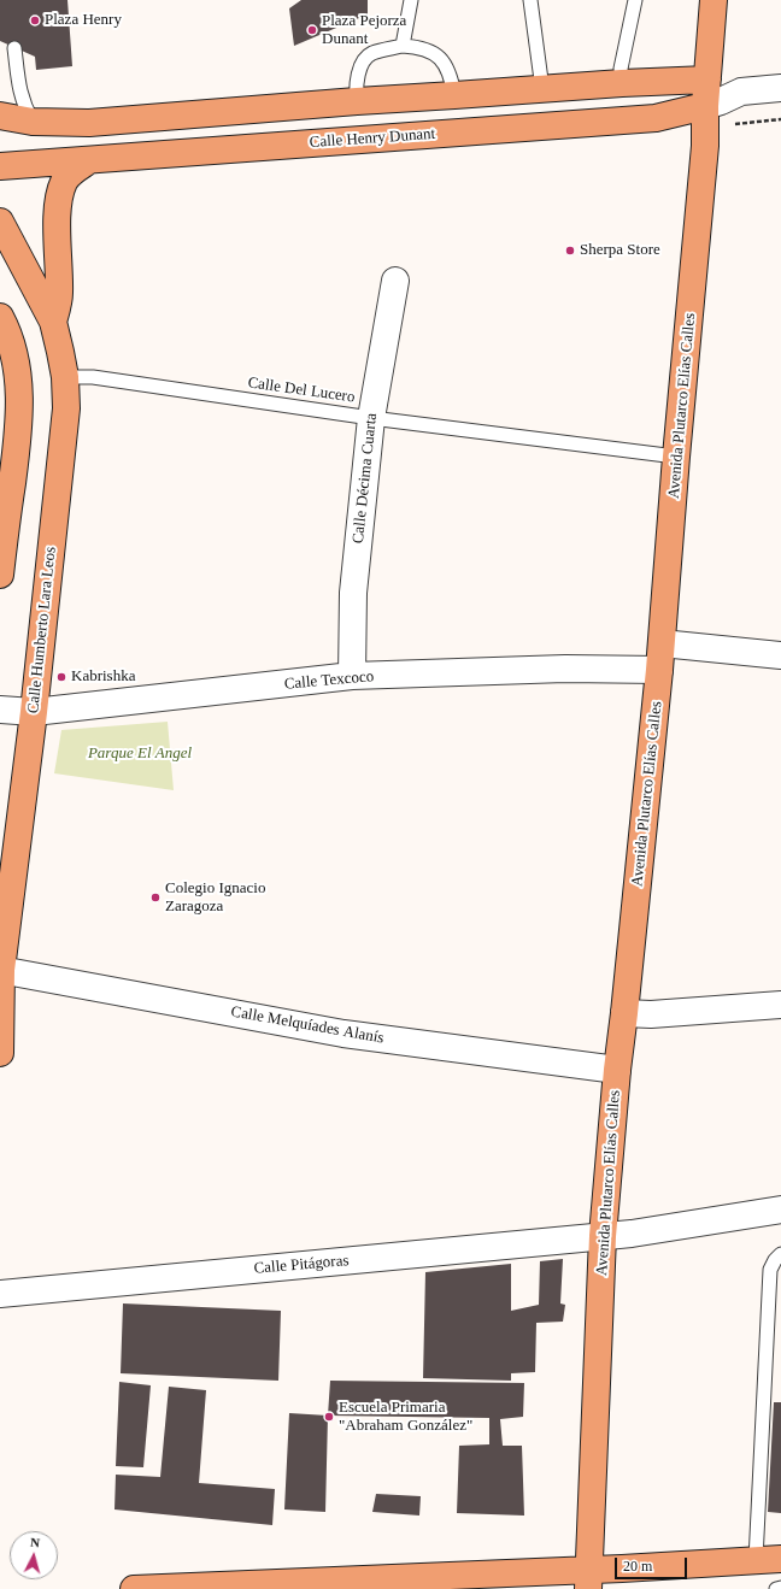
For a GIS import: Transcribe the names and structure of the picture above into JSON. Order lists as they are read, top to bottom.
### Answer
{
  "streets": {
    "main road": ["Calle Henry Dunant", "Avenida Plutarco Elías Calles", "Calle Humberto Lara Leos"],
    "street": [
      "Calle Décima Cuarta",
      "Calle Texcoco",
      "Calle Melquíades Alanís",
      "Calle Pitágoras"
    ],
    "lane": ["Calle Del Lucero"]
  },
  "crossings": [
    ["Calle Henry Dunant", "Avenida Plutarco Elías Calles"],
    ["Calle Del Lucero", "Avenida Plutarco Elías Calles"],
    ["Calle Del Lucero", "Calle Décima Cuarta"],
    ["Calle Del Lucero", "Calle Humberto Lara Leos"],
    ["Avenida Plutarco Elías Calles", "Calle Texcoco"],
    ["Avenida Plutarco Elías Calles", "Calle Melquíades Alanís"],
    ["Avenida Plutarco Elías Calles", "Calle Pitágoras"],
    ["Calle Décima Cuarta", "Calle Texcoco"],
    ["Calle Humberto Lara Leos", "Calle Texcoco"],
    ["Calle Humberto Lara Leos", "Calle Melquíades Alanís"]
  ],
  "parks": ["Parque El Angel"],
  "places": [
    "Plaza Henry",
    "Plaza Pejorza Dunant",
    "Sherpa Store",
    "Kabrishka",
    "Colegio Ignacio Zaragoza",
    "Escuela Primaria \"Abraham González\""
  ],
  "scale_bar": "20 m",
  "north": "top"
}
